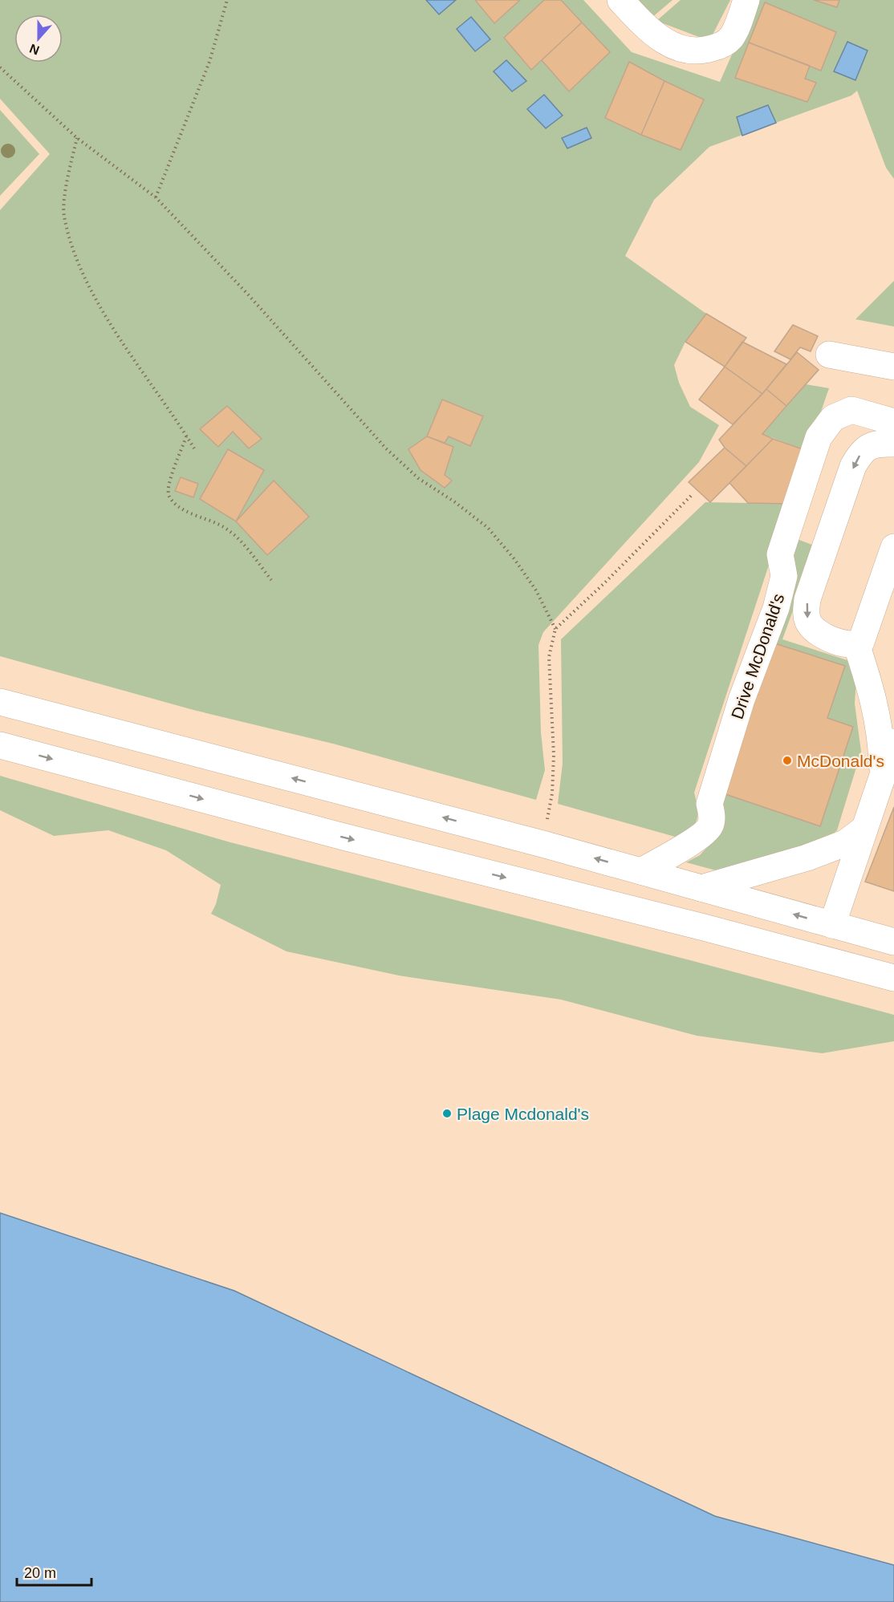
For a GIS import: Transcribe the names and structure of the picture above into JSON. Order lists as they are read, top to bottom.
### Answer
{
  "streets": {
    "main road": ["Drive McDonald's"]
  },
  "places": ["McDonald's", "Plage Mcdonald's"],
  "scale_bar": "20 m",
  "north": "bottom"
}
